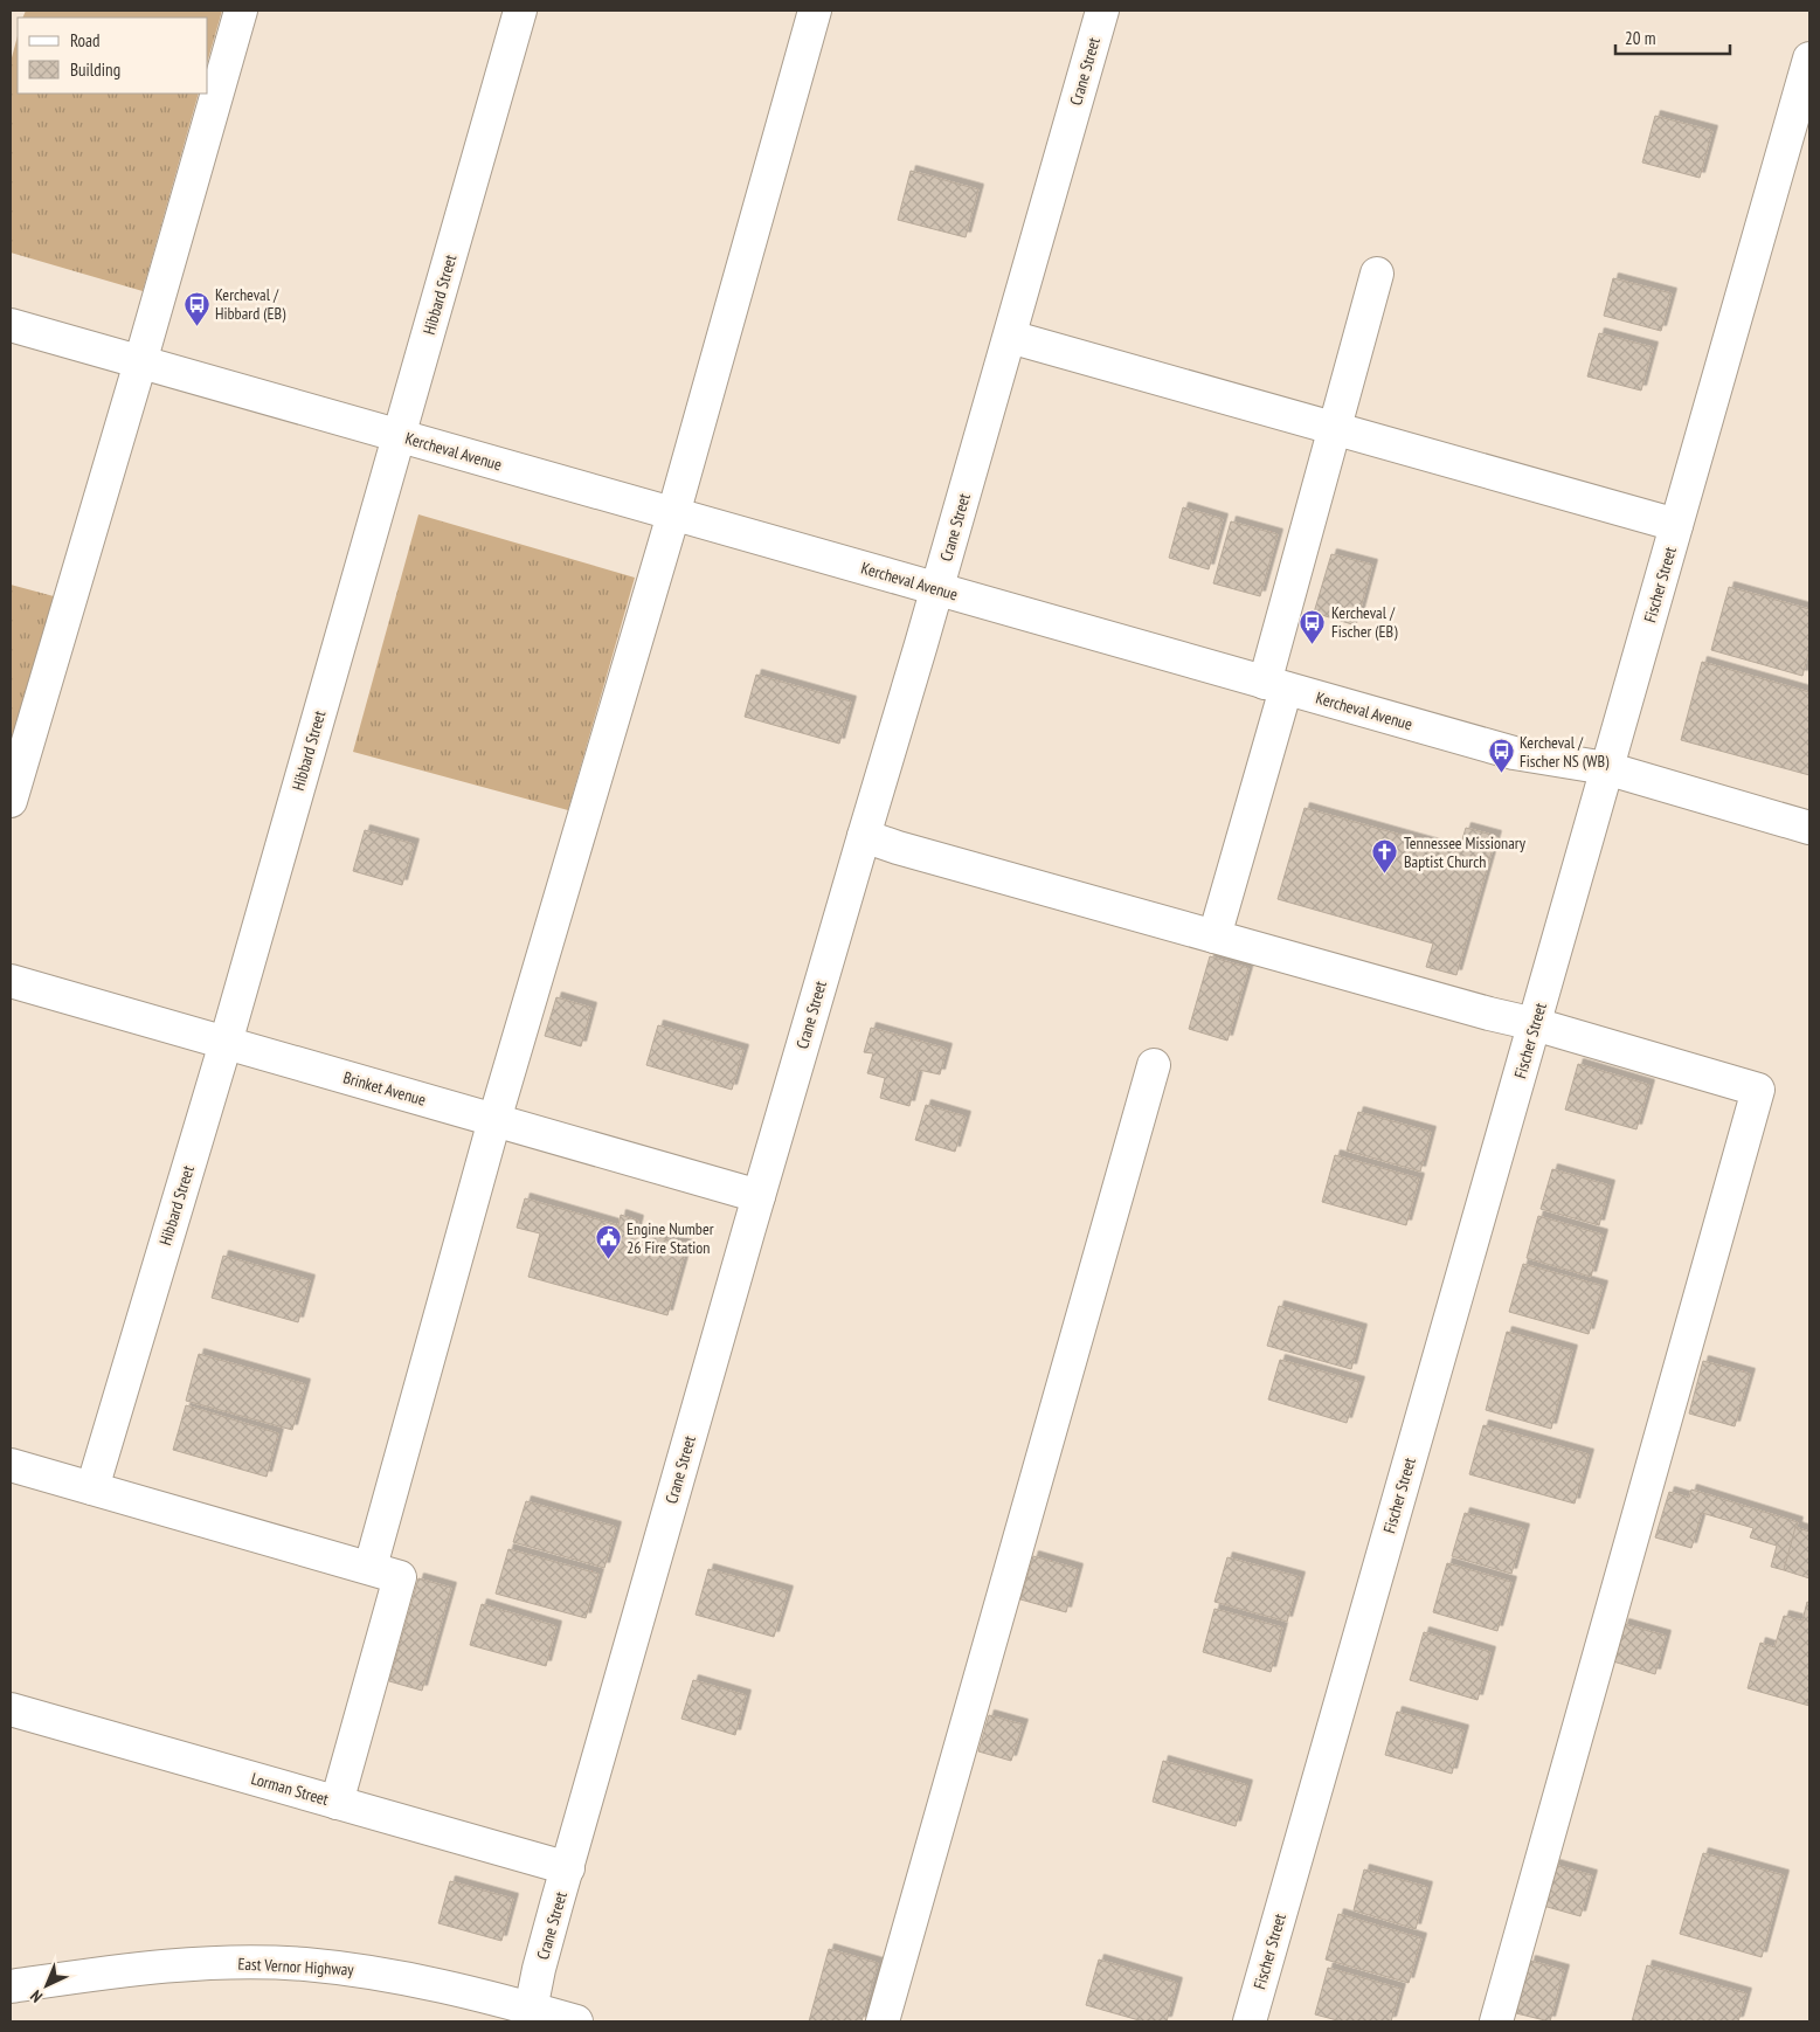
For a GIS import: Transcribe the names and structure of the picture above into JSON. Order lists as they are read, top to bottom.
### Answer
{
  "streets": {
    "street": [
      "Crane Street",
      "Hibbard Street",
      "Kercheval Avenue",
      "Fischer Street",
      "Brinket Avenue",
      "Lorman Street",
      "East Vernor Highway"
    ]
  },
  "crossings": [
    ["Crane Street", "Kercheval Avenue"],
    ["Crane Street", "Brinket Avenue"],
    ["Crane Street", "Lorman Street"],
    ["Crane Street", "East Vernor Highway"],
    ["Hibbard Street", "Kercheval Avenue"],
    ["Hibbard Street", "Brinket Avenue"],
    ["Kercheval Avenue", "Fischer Street"]
  ],
  "places": {
    "bus stop": ["Kercheval / Hibbard (EB)", "Kercheval / Fischer (EB)", "Kercheval / Fischer NS (WB)"],
    "church": ["Tennessee Missionary Baptist Church"],
    "public building": ["Engine Number 26 Fire Station"]
  },
  "legend": ["Road", "Building"],
  "scale_bar": "20 m",
  "north": "bottom left"
}
